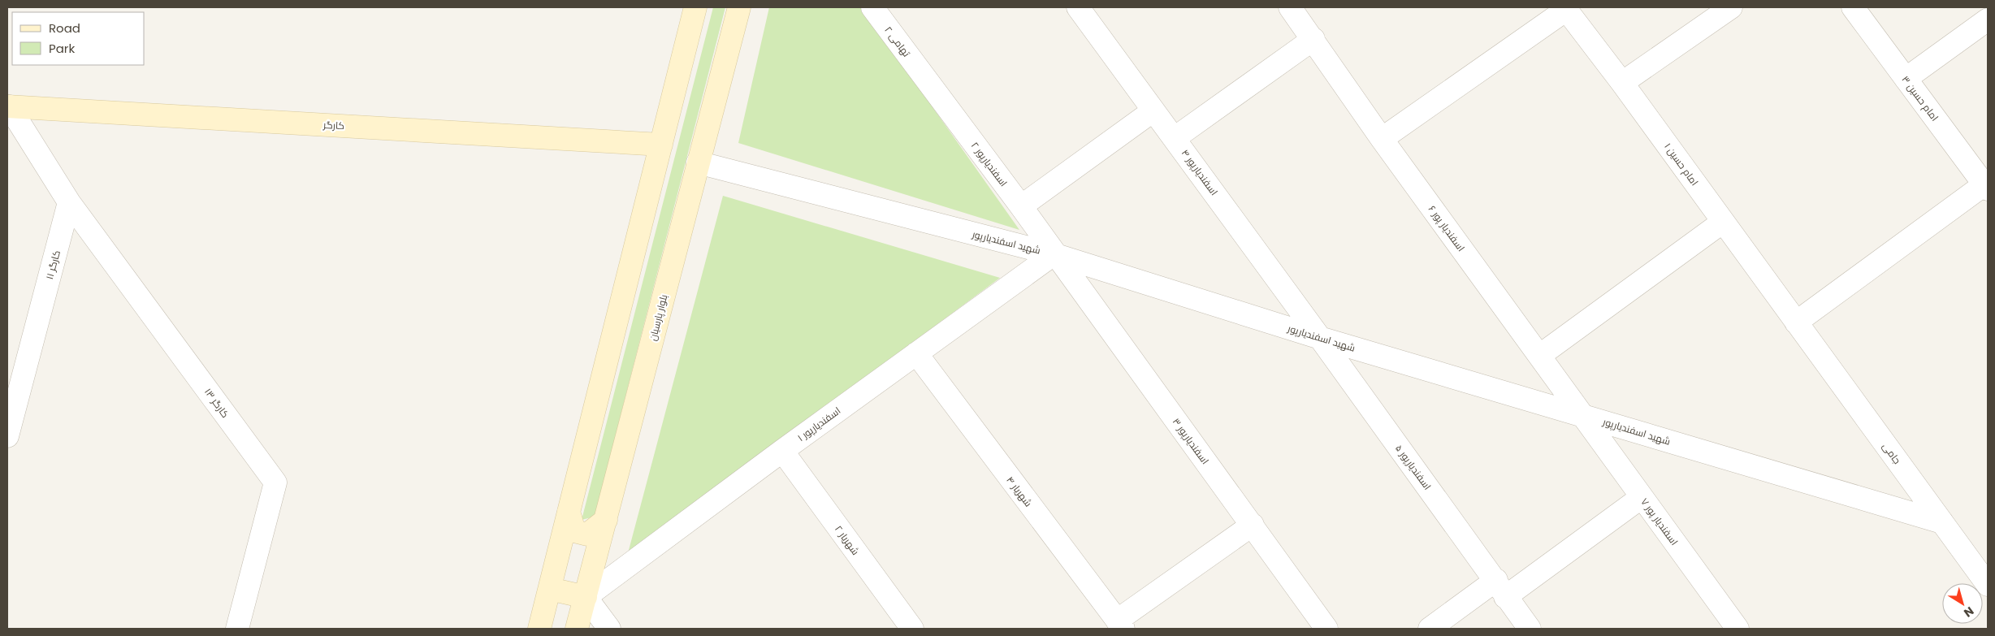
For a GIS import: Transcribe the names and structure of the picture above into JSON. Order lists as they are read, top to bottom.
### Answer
{
  "streets": {
    "main road": ["کارگر", "بلوار پارسیان"],
    "street": [
      "تهامی ۲",
      "امام حسین ۳",
      "اسفندیارپور ۲",
      "امام حسین ۱",
      "اسفندیارپور ۴",
      "اسفندیار پور ۶",
      "شهید اسفندیارپور",
      "کارگر ۱۱",
      "کارگر ۱۳",
      "اسفندیارپور ۱",
      "اسفندیارپور ۳",
      "جامی",
      "اسفندیارپور ۵",
      "شهریار ۴",
      "اسفندیار پور ۷",
      "شهریار ۲"
    ]
  },
  "crossings": [
    ["تهامی ۲", "اسفندیارپور ۲"],
    ["اسفندیارپور ۲", "شهید اسفندیارپور"],
    ["اسفندیارپور ۲", "اسفندیارپور ۱"],
    ["اسفندیارپور ۲", "اسفندیارپور ۳"],
    ["امام حسین ۱", "جامی"],
    ["اسفندیارپور ۴", "شهید اسفندیارپور"],
    ["اسفندیارپور ۴", "اسفندیارپور ۵"],
    ["اسفندیار پور ۶", "شهید اسفندیارپور"],
    ["اسفندیار پور ۶", "اسفندیار پور ۷"],
    ["شهید اسفندیارپور", "بلوار پارسیان"],
    ["شهید اسفندیارپور", "اسفندیارپور ۱"],
    ["شهید اسفندیارپور", "اسفندیارپور ۳"],
    ["شهید اسفندیارپور", "جامی"],
    ["شهید اسفندیارپور", "اسفندیارپور ۵"],
    ["شهید اسفندیارپور", "اسفندیار پور ۷"],
    ["کارگر ۱۱", "کارگر ۱۳"],
    ["بلوار پارسیان", "اسفندیارپور ۱"],
    ["اسفندیارپور ۱", "اسفندیارپور ۳"],
    ["اسفندیارپور ۱", "شهریار ۴"],
    ["اسفندیارپور ۱", "شهریار ۲"]
  ],
  "legend": ["Road", "Park"],
  "north": "bottom right"
}
